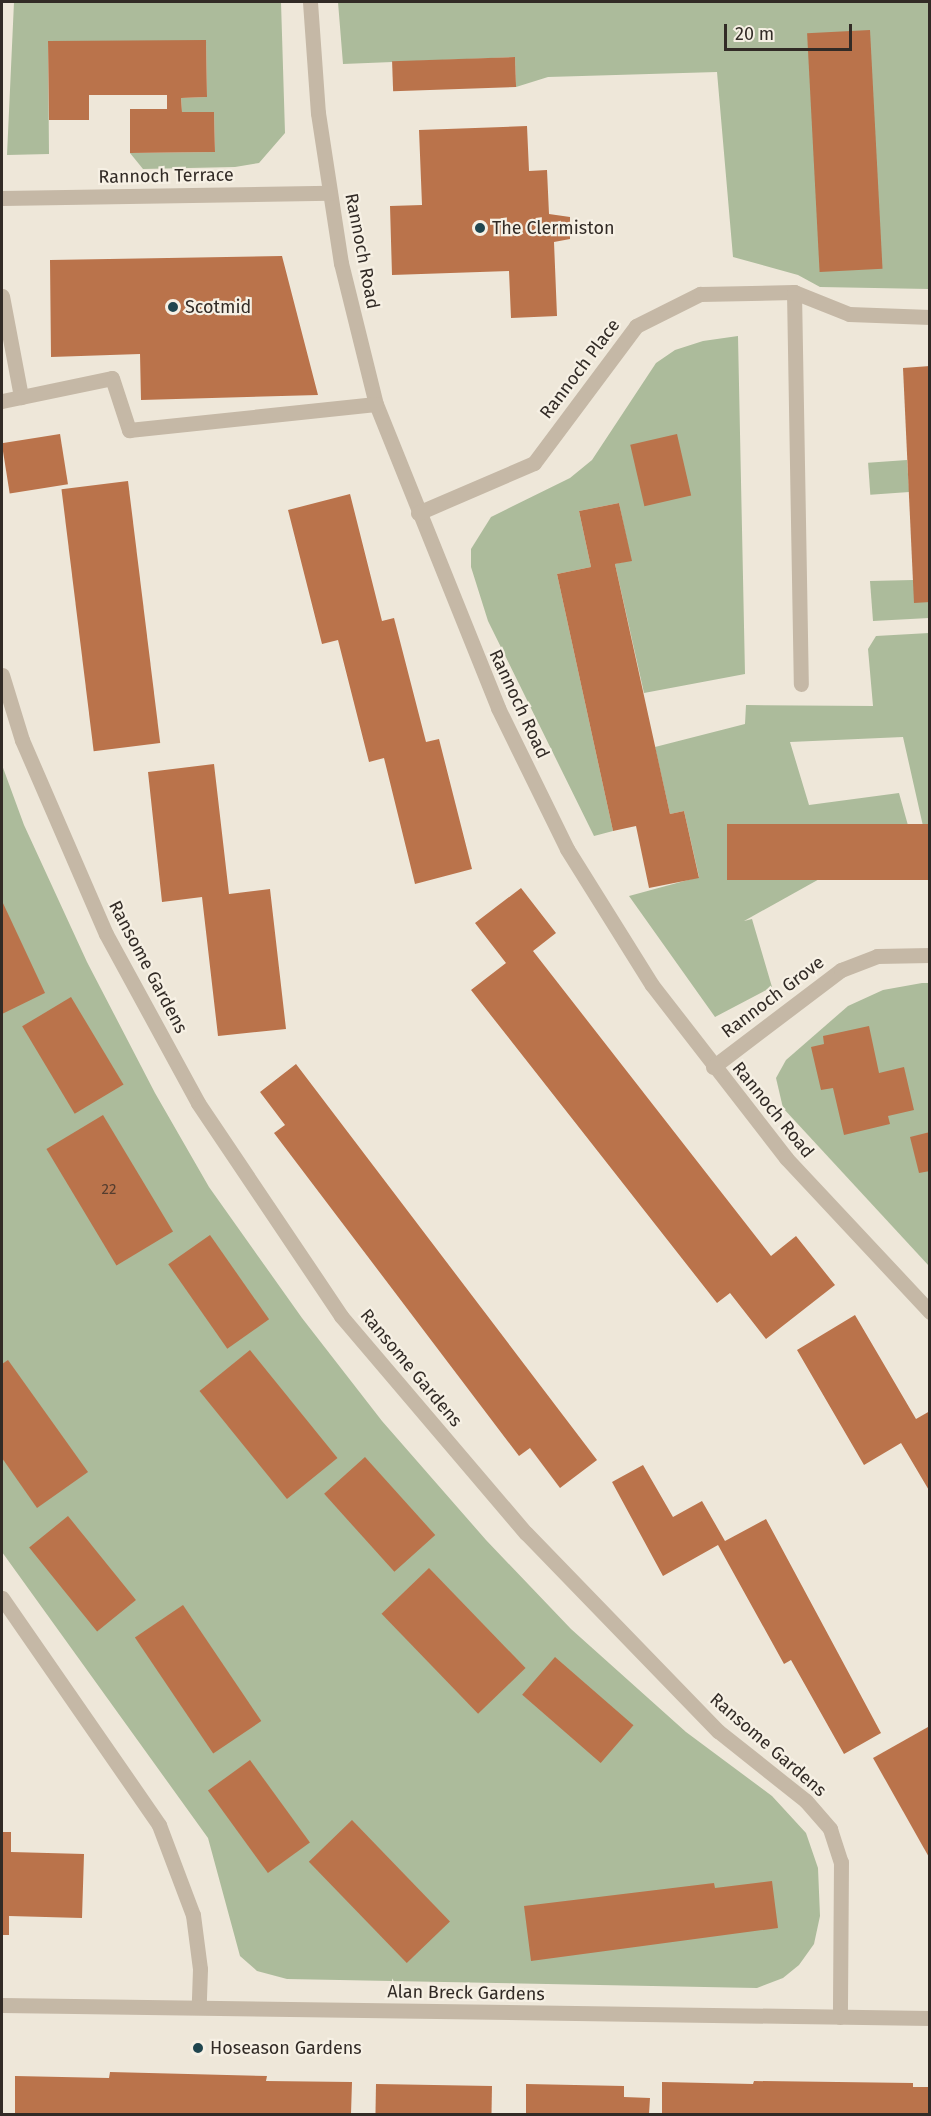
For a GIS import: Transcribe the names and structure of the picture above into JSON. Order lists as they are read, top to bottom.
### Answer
{
  "streets": {
    "street": [
      "Rannoch Terrace",
      "Rannoch Road",
      "Rannoch Place",
      "Ransome Gardens",
      "Rannoch Grove",
      "Alan Breck Gardens"
    ]
  },
  "crossings": [
    ["Rannoch Terrace", "Rannoch Road"],
    ["Rannoch Road", "Rannoch Place"],
    ["Rannoch Road", "Rannoch Grove"],
    ["Ransome Gardens", "Alan Breck Gardens"]
  ],
  "places": ["The Clermiston", "Scotmid", "Hoseason Gardens"],
  "house_numbers": ["22"],
  "scale_bar": "20 m"
}
